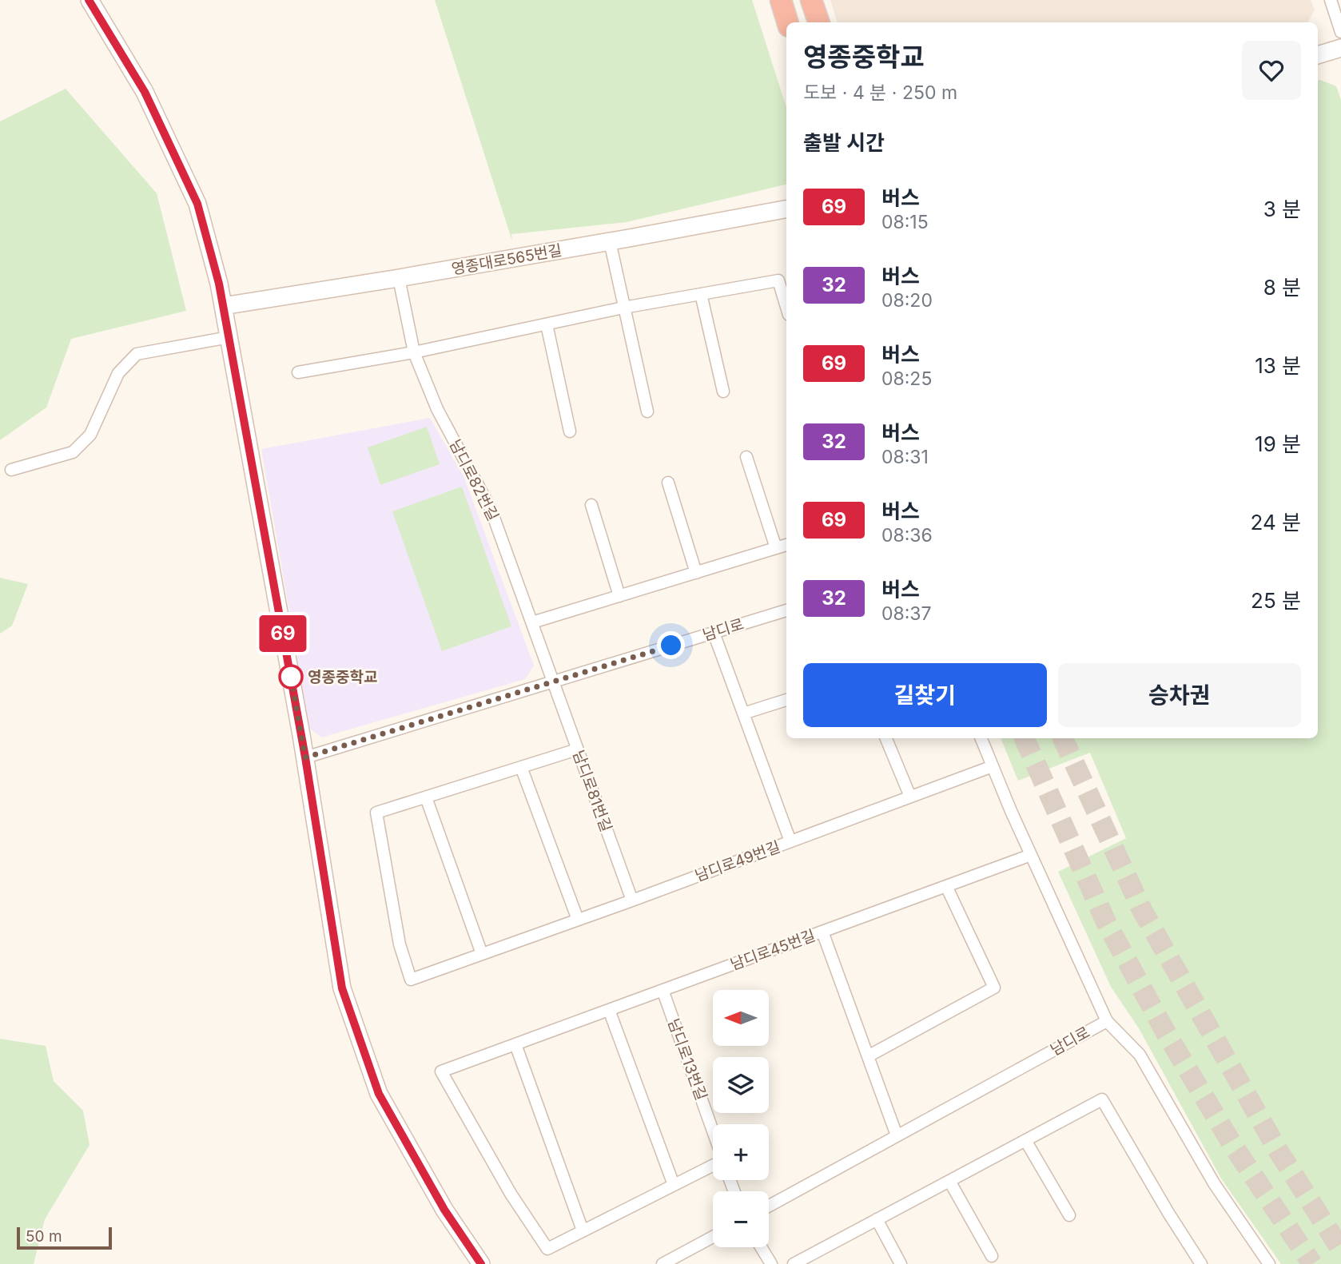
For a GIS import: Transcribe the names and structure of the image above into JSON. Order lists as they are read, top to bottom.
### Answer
{
  "streets": {
    "street": [
      "영종대로565번길",
      "남디로82번길",
      "남디로",
      "남디로81번길",
      "남디로49번길",
      "남디로45번길",
      "남디로13번길"
    ]
  },
  "crossings": [
    ["영종대로565번길", "남디로82번길"],
    ["남디로82번길", "남디로"],
    ["남디로82번길", "남디로81번길"],
    ["남디로", "남디로81번길"],
    ["남디로", "남디로49번길"],
    ["남디로", "남디로45번길"],
    ["남디로81번길", "남디로49번길"],
    ["남디로45번길", "남디로13번길"]
  ],
  "places": ["영종중학교"],
  "lines": ["bus line 69"],
  "scale_bar": "50 m",
  "north": "left",
  "page": {
    "on_map": "69",
    "heading": [
      ["영종중학교", "도보 · 4 분 · 250 m"],
      "출발 시간"
    ],
    "list": [
      {
        "mark": "69",
        "name": "버스",
        "note": "08:15",
        "value": "3 분"
      },
      {
        "mark": "32",
        "name": "버스",
        "note": "08:20",
        "value": "8 분"
      },
      {
        "mark": "69",
        "name": "버스",
        "note": "08:25",
        "value": "13 분"
      },
      {
        "mark": "32",
        "name": "버스",
        "note": "08:31",
        "value": "19 분"
      },
      {
        "mark": "69",
        "name": "버스",
        "note": "08:36",
        "value": "24 분"
      },
      {
        "mark": "32",
        "name": "버스",
        "note": "08:37",
        "value": "25 분"
      }
    ],
    "buttons": ["길찾기", "승차권"],
    "map_buttons": ["+", "−"],
    "scale": "50 m"
  }
}
